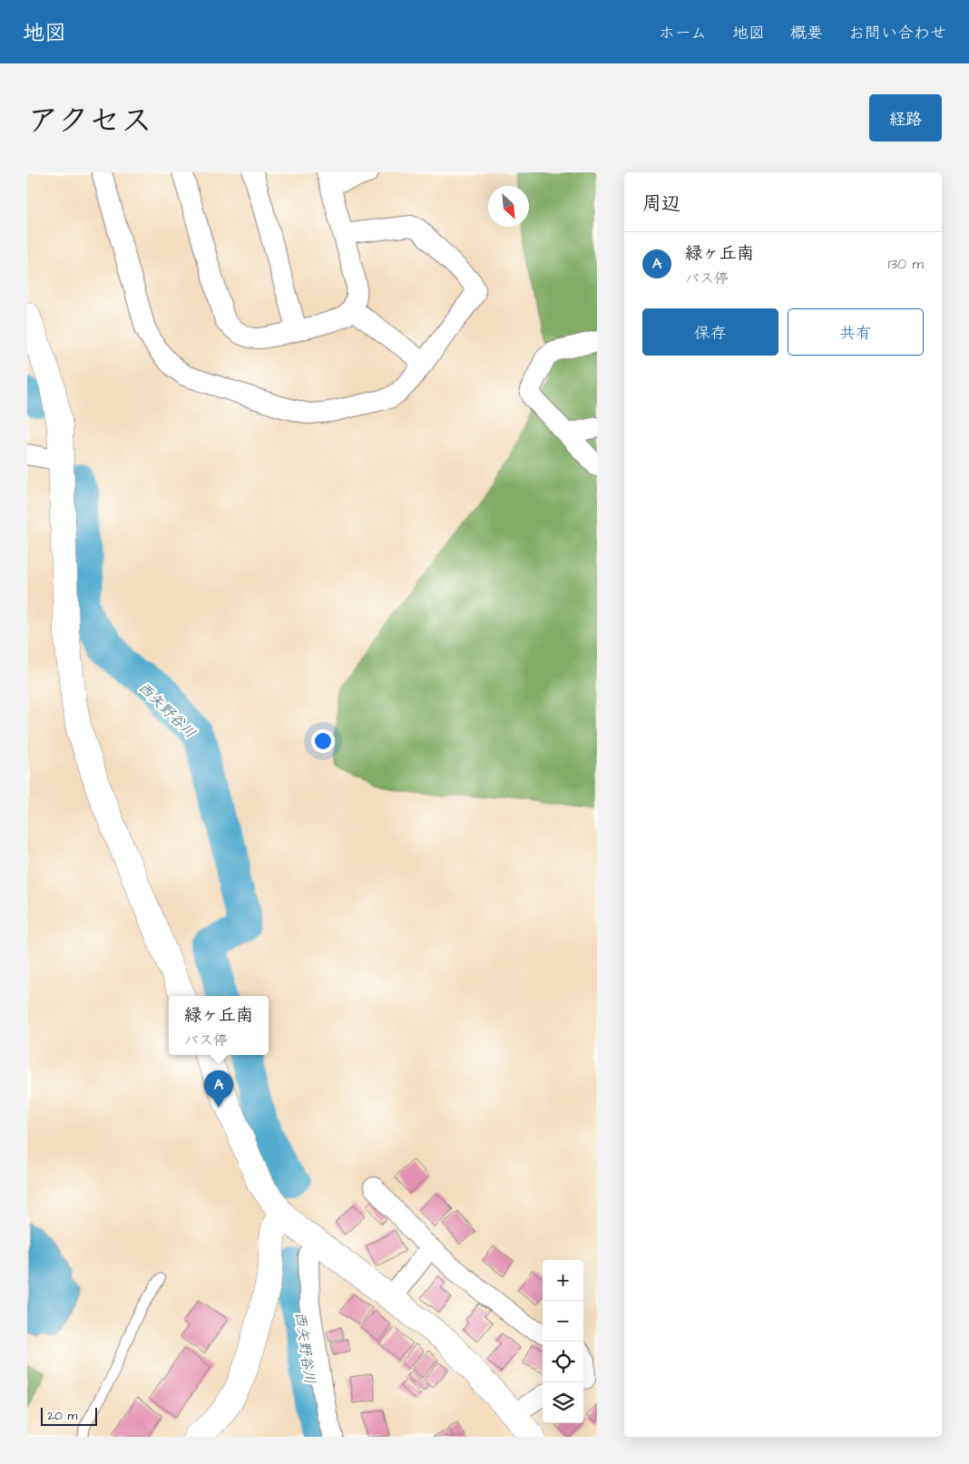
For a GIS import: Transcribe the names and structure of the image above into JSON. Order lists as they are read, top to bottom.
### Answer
{
  "water": ["西矢野谷川"],
  "scale_bar": "20 m",
  "north": "bottom right",
  "page": {
    "header": "地図",
    "nav": [
      "ホーム",
      "地図",
      "概要",
      "お問い合わせ"
    ],
    "title": "アクセス",
    "buttons": [
      "経路",
      ["保存", "共有"]
    ],
    "heading": "周辺",
    "list": [
      {
        "mark": "A",
        "name": "緑ヶ丘南",
        "note": "バス停",
        "value": "130 m"
      }
    ],
    "popup": ["緑ヶ丘南", "バス停"],
    "pins": "A",
    "map_buttons": ["+", "−"],
    "scale": "20 m"
  }
}
